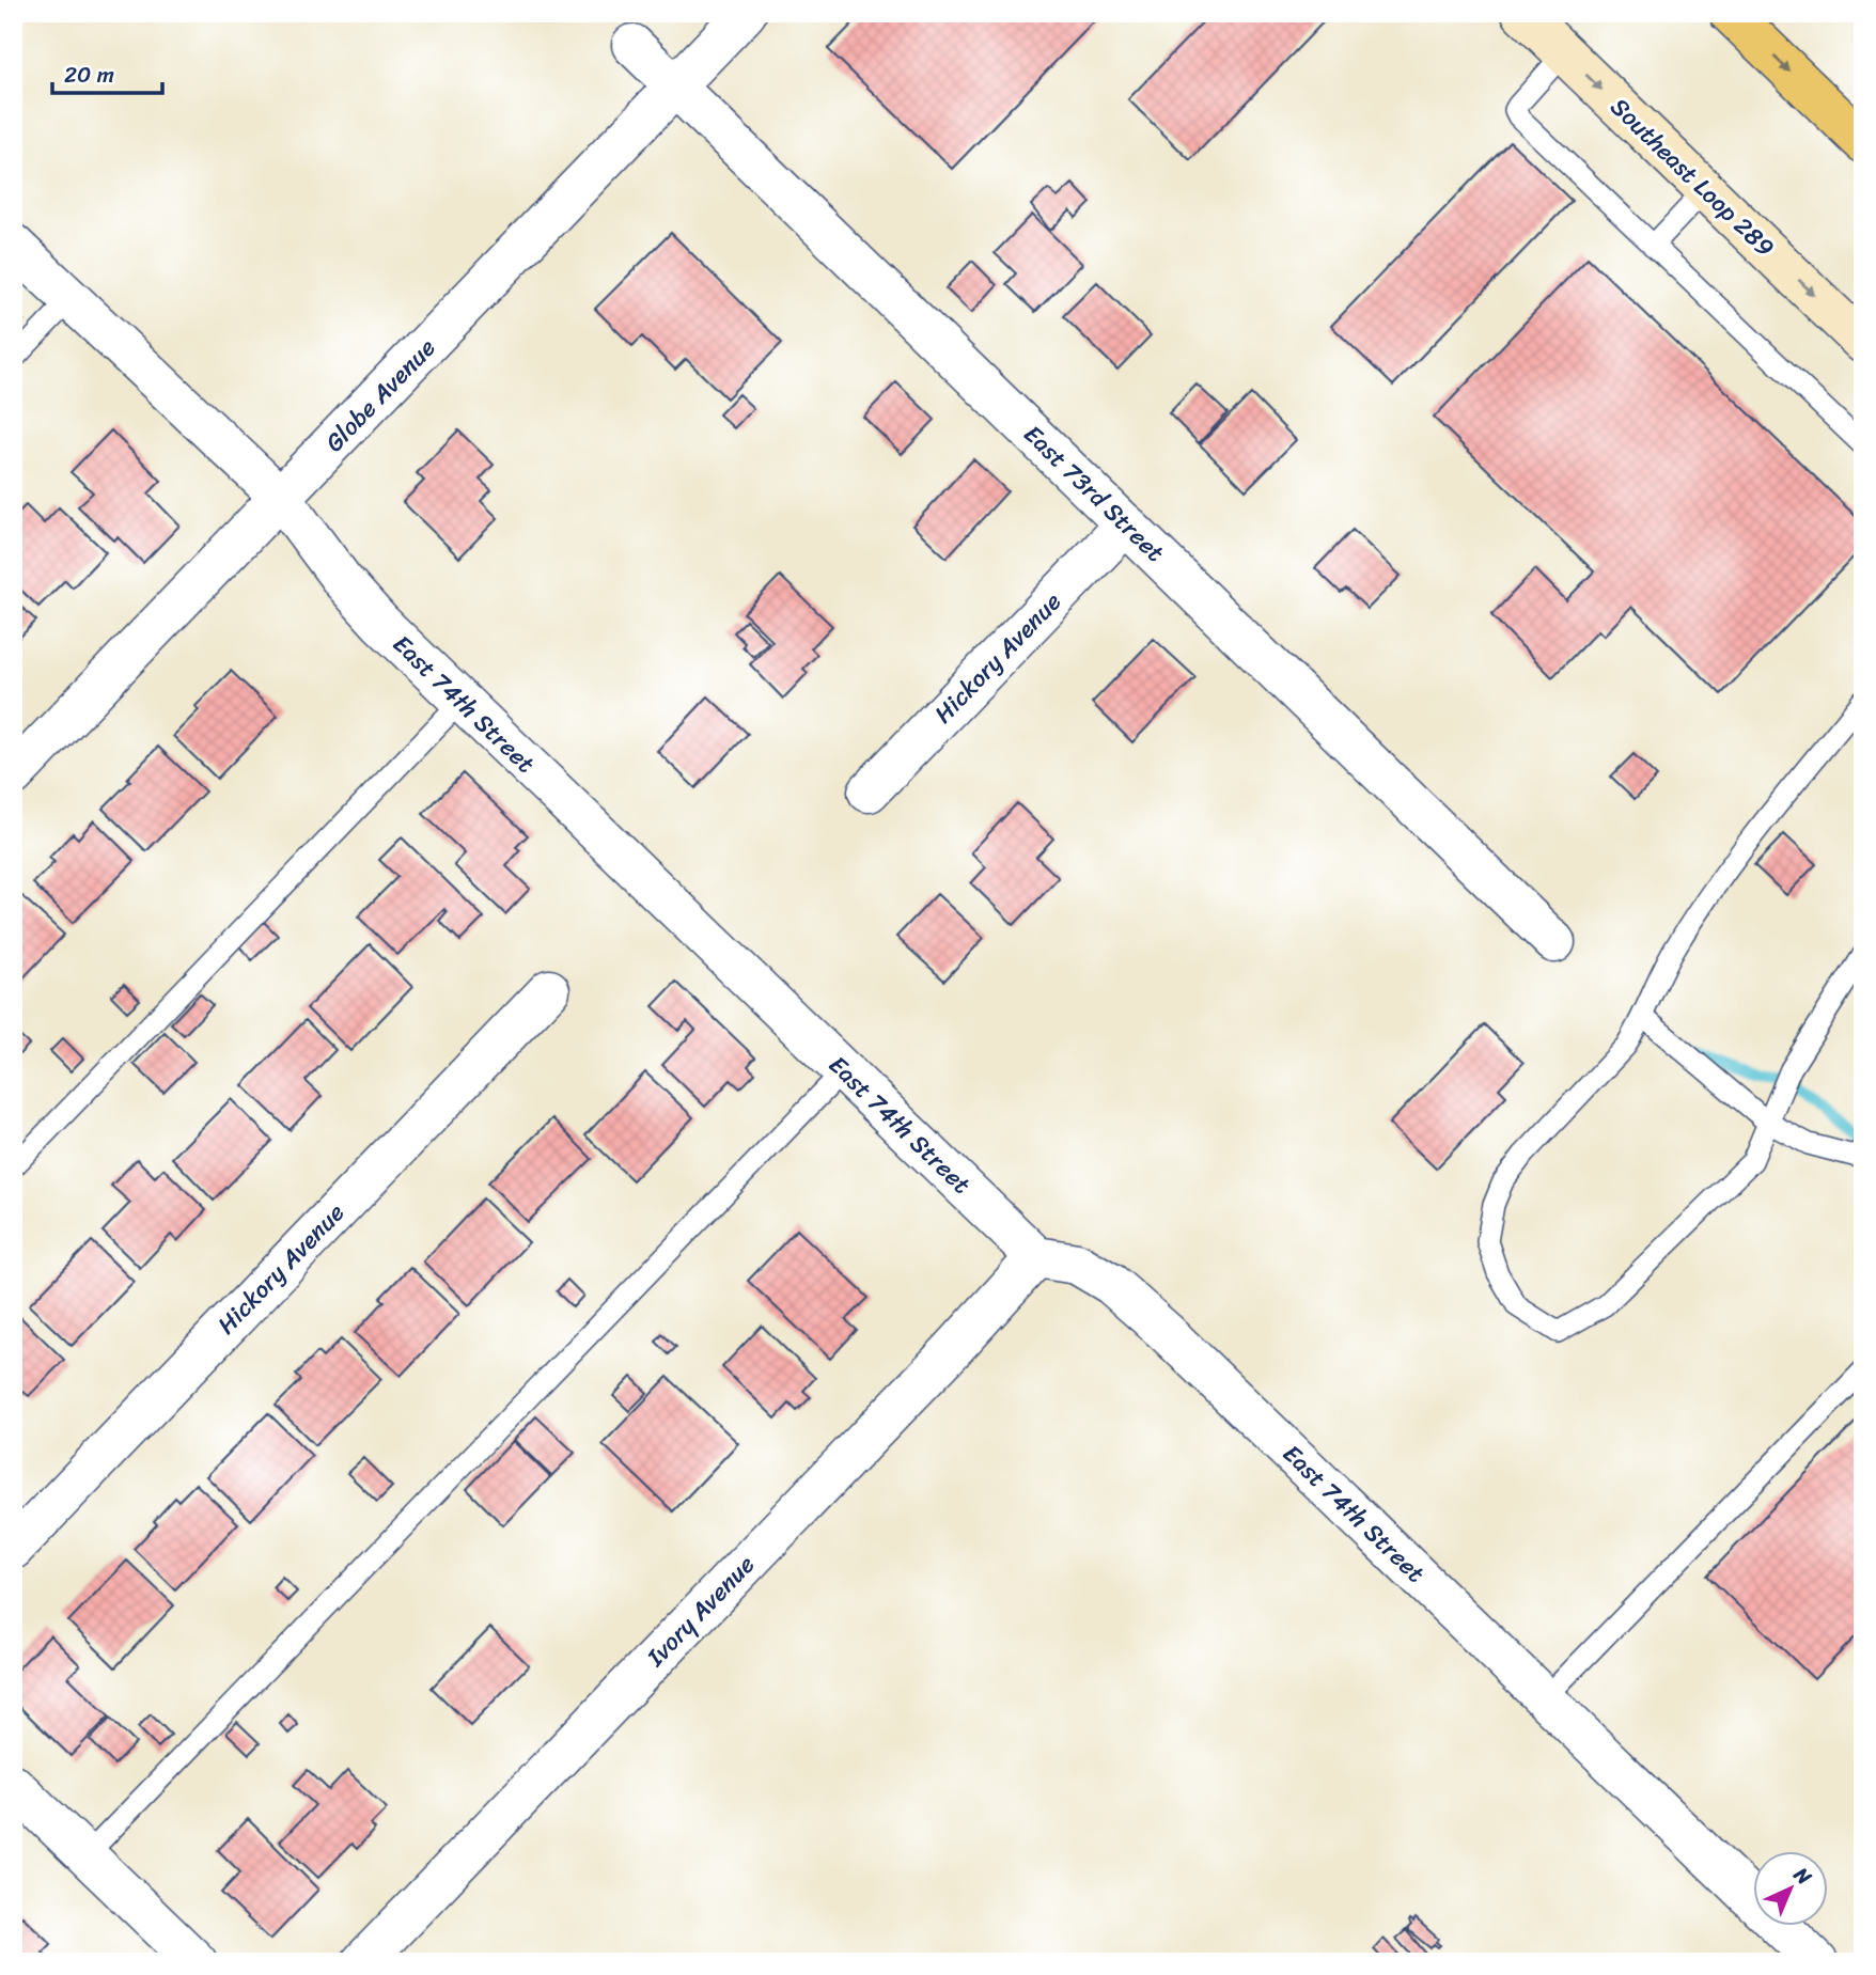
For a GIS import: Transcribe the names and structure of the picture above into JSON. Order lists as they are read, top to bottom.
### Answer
{
  "streets": {
    "main road": ["Southeast Loop 289"],
    "street": [
      "Globe Avenue",
      "East 73rd Street",
      "Hickory Avenue",
      "East 74th Street",
      "Ivory Avenue"
    ]
  },
  "crossings": [
    ["Globe Avenue", "East 73rd Street"],
    ["Globe Avenue", "East 74th Street"],
    ["East 73rd Street", "Hickory Avenue"],
    ["East 74th Street", "Ivory Avenue"]
  ],
  "one_way": ["Southeast Loop 289"],
  "scale_bar": "20 m",
  "north": "top right"
}
